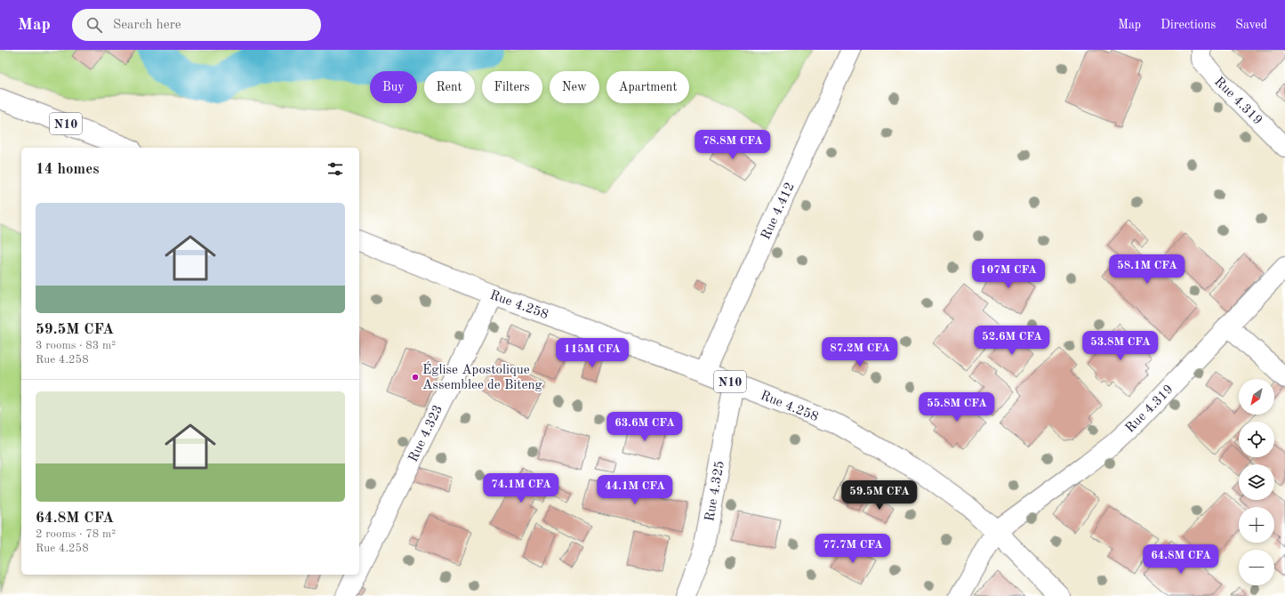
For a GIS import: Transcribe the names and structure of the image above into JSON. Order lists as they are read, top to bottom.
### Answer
{
  "streets": {
    "main road": [
      "Rue 4.319",
      "N10",
      "Rue 4.412",
      "Rue 4.258",
      "Rue 4.323",
      "Rue 4.325"
    ]
  },
  "crossings": [
    ["Rue 4.319", "Rue 4.258"],
    ["Rue 4.412", "Rue 4.258"],
    ["Rue 4.258", "Rue 4.323"],
    ["Rue 4.258", "Rue 4.325"]
  ],
  "places": ["Église Apostolique Assemblee de Biteng"],
  "north": "bottom left",
  "page": {
    "header": "Map",
    "search": "Search here",
    "nav": ["Map", "Directions", "Saved"],
    "chip": [
      "Buy",
      "Rent",
      "Filters",
      "New",
      "Apartment"
    ],
    "price": [
      "78.8M CFA",
      "58.1M CFA",
      "107M CFA",
      "52.6M CFA",
      "53.8M CFA",
      "87.2M CFA",
      "115M CFA",
      "55.8M CFA",
      "63.6M CFA",
      "74.1M CFA",
      "44.1M CFA",
      "59.5M CFA",
      "77.7M CFA",
      "64.8M CFA"
    ],
    "heading": "14 homes",
    "list": [
      {
        "name": "59.5M CFA",
        "note": "3 rooms · 83 m² · Rue 4.258"
      },
      {
        "name": "64.8M CFA",
        "note": "2 rooms · 78 m² · Rue 4.258"
      }
    ],
    "map_buttons": ["+", "−"]
  }
}
